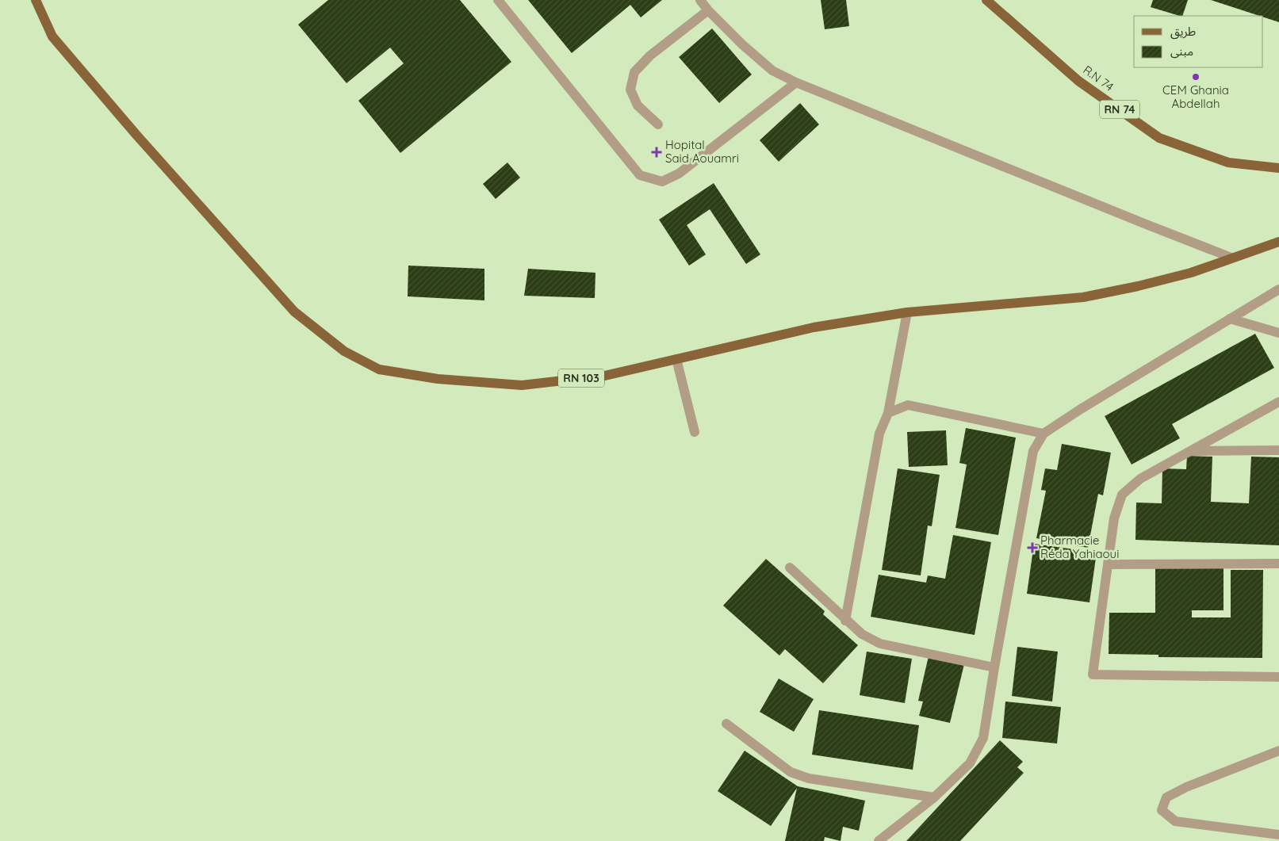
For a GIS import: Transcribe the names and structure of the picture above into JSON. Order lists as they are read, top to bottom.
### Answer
{
  "streets": {
    "main road": ["R.N 74", "RN 74", "RN 103"]
  },
  "places": {
    "other": ["CEM Ghania Abdellah"],
    "health": ["Hopital Said Aouamri", "Pharmacie Réda Yahiaoui"]
  },
  "legend": ["طريق", "مبنى"]
}
